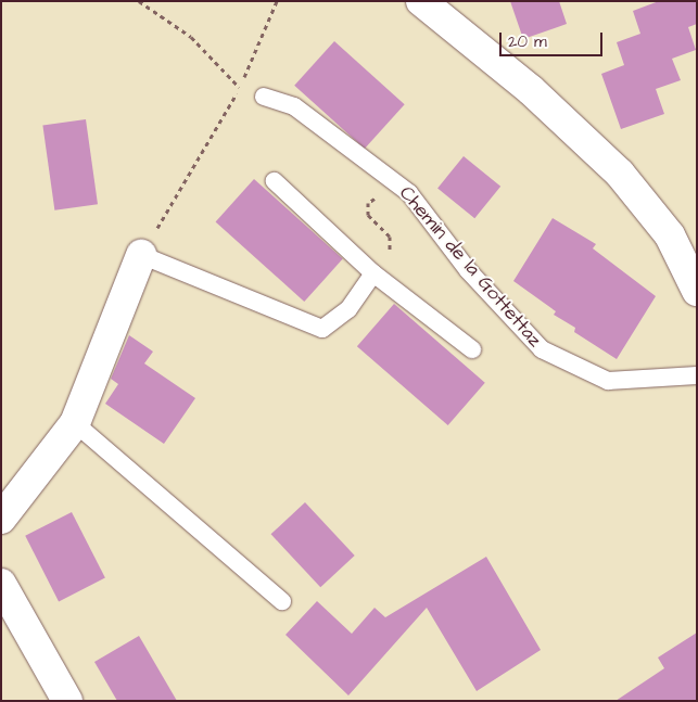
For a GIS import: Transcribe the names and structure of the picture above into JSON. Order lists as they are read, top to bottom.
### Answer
{
  "streets": {
    "lane": ["Chemin de la Gottettaz"]
  },
  "scale_bar": "20 m"
}
